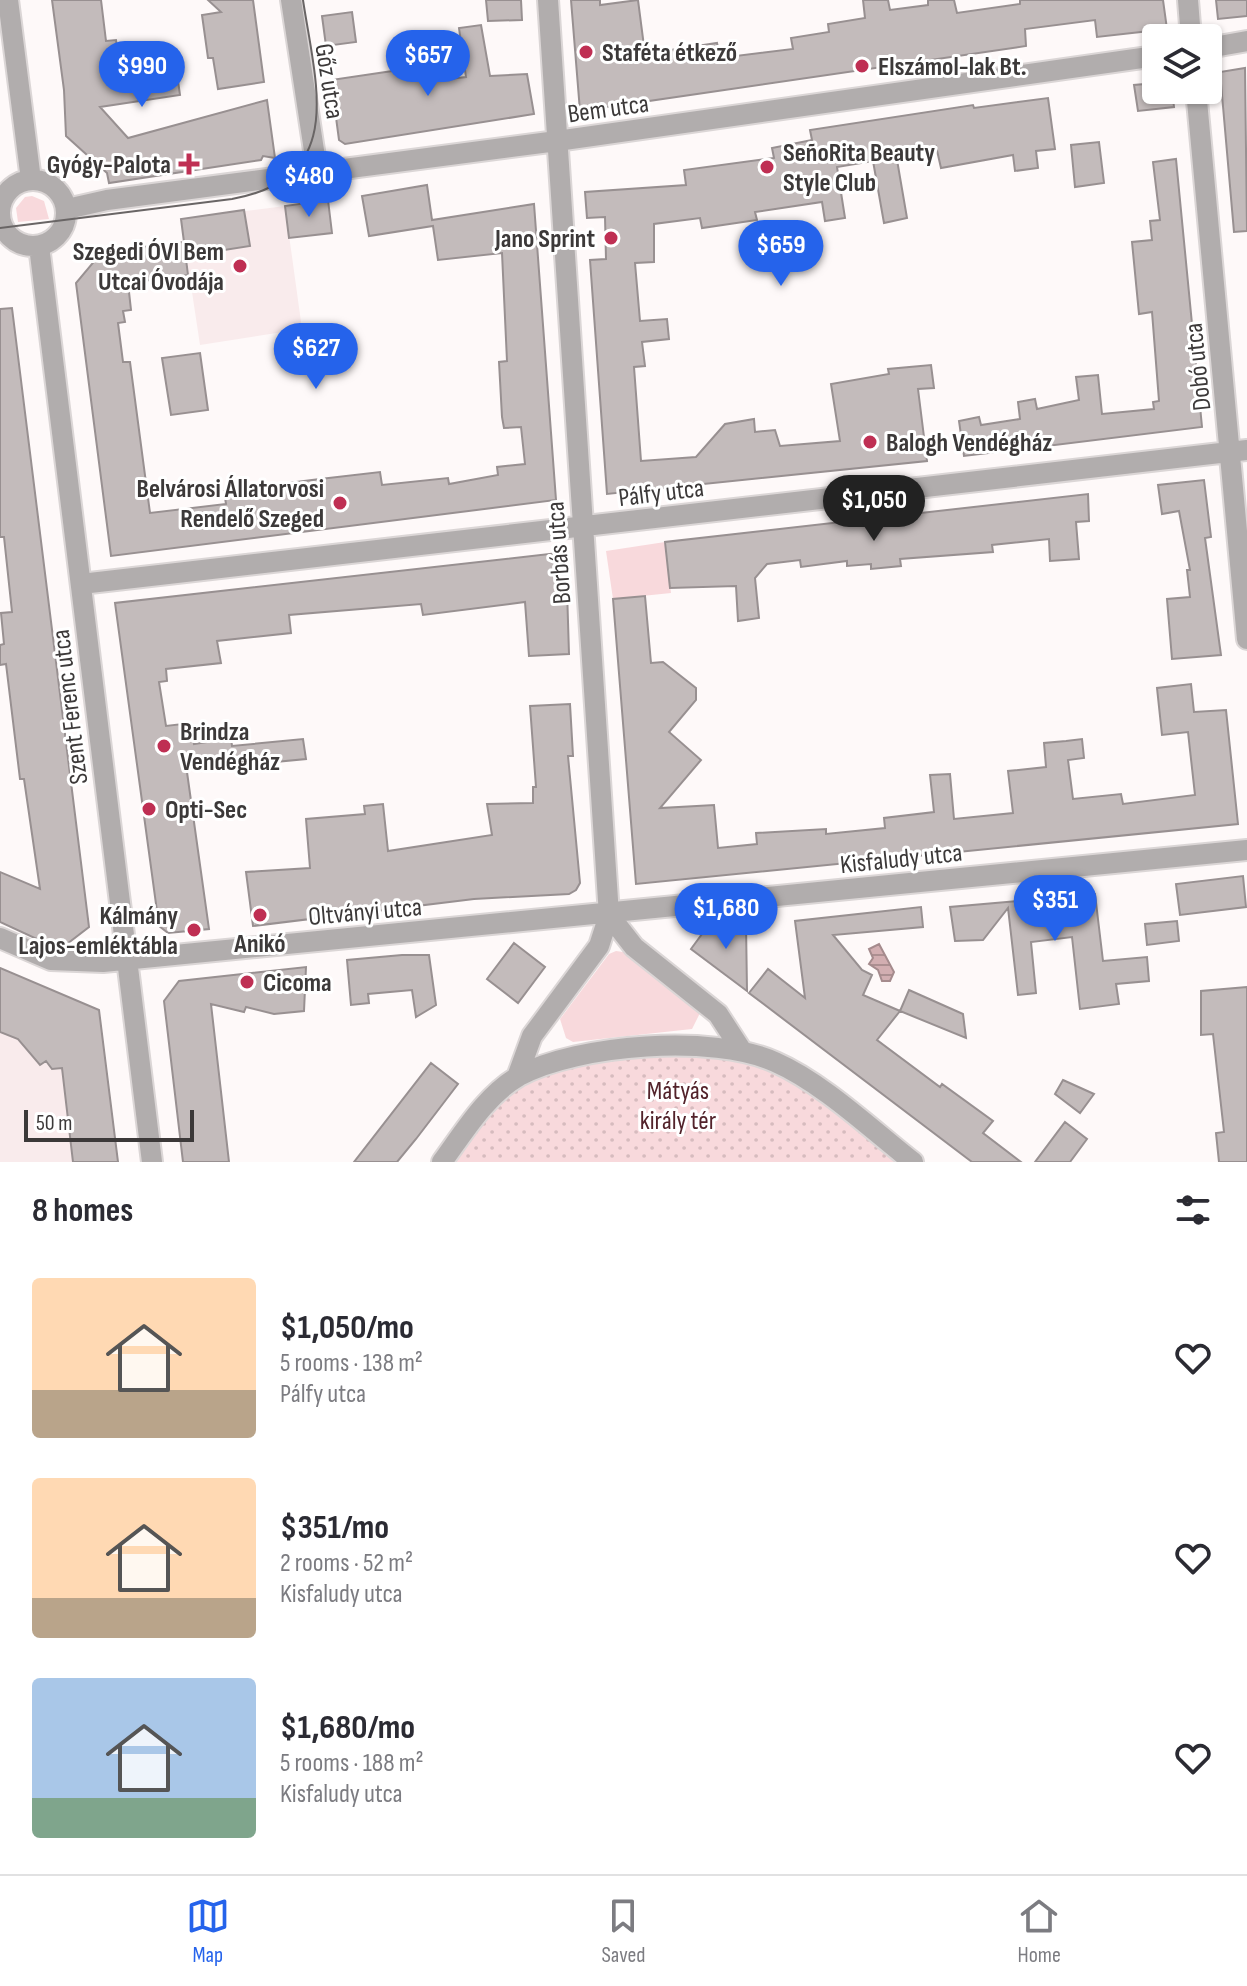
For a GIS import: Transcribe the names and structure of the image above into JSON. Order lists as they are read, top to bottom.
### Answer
{
  "streets": {
    "street": [
      "Gőz utca",
      "Bem utca",
      "Dobó utca",
      "Pálfy utca",
      "Borbás utca",
      "Szent Ferenc utca",
      "Kisfaludy utca",
      "Oltványi utca"
    ]
  },
  "crossings": [
    ["Gőz utca", "Bem utca"],
    ["Bem utca", "Borbás utca"],
    ["Bem utca", "Szent Ferenc utca"],
    ["Dobó utca", "Pálfy utca"],
    ["Pálfy utca", "Borbás utca"],
    ["Pálfy utca", "Szent Ferenc utca"],
    ["Borbás utca", "Kisfaludy utca"],
    ["Borbás utca", "Oltványi utca"],
    ["Szent Ferenc utca", "Oltványi utca"],
    ["Kisfaludy utca", "Oltványi utca"]
  ],
  "parks": ["Mátyás király tér"],
  "places": {
    "other": [
      "Staféta étkező",
      "Elszámol-lak Bt.",
      "SeñoRita Beauty Style Club",
      "Jano Sprint",
      "Szegedi ÓVI Bem Utcai Óvodája",
      "Balogh Vendégház",
      "Belvárosi Állatorvosi Rendelő Szeged",
      "Brindza Vendégház",
      "Opti-Sec",
      "Anikó",
      "Kálmány Lajos-emléktábla",
      "Cicoma"
    ],
    "health": ["Gyógy-Palota"]
  },
  "scale_bar": "50 m",
  "page": {
    "price": [
      "$657",
      "$990",
      "$480",
      "$659",
      "$627",
      "$1,050",
      "$351",
      "$1,680"
    ],
    "scale": "50 m",
    "heading": "8 homes",
    "list": [
      {
        "name": "$1,050/mo",
        "note": "5 rooms · 138 m² · Pálfy utca"
      },
      {
        "name": "$351/mo",
        "note": "2 rooms · 52 m² · Kisfaludy utca"
      },
      {
        "name": "$1,680/mo",
        "note": "5 rooms · 188 m² · Kisfaludy utca"
      }
    ],
    "tabs": ["Map", "Saved", "Home"]
  }
}
